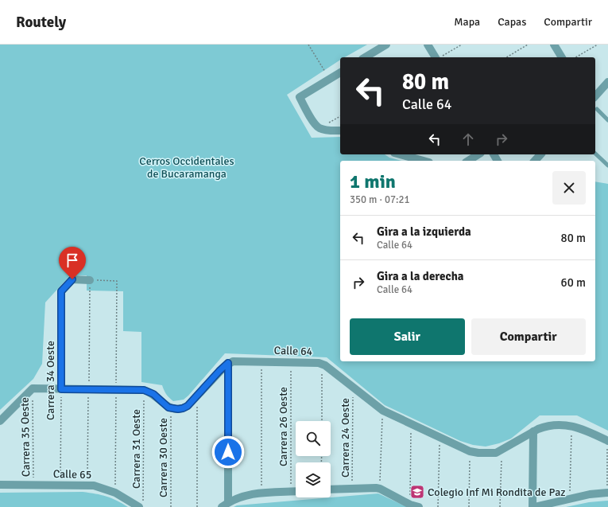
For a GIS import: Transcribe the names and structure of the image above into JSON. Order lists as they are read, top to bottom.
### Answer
{
  "streets": {
    "street": ["Calle 64", "Carrera 34 Oeste", "Calle 65"],
    "path": [
      "Carrera 26 Oeste",
      "Carrera 35 Oeste",
      "Carrera 24 Oeste",
      "Carrera 31 Oeste",
      "Carrera 30 Oeste"
    ]
  },
  "crossings": [
    ["Calle 64", "Carrera 26 Oeste"],
    ["Calle 64", "Carrera 24 Oeste"],
    ["Carrera 34 Oeste", "Calle 65"],
    ["Carrera 35 Oeste", "Calle 65"],
    ["Carrera 31 Oeste", "Calle 65"]
  ],
  "parks": ["Cerros Occidentales de Bucaramanga"],
  "places": {
    "school or university": ["Colegio Inf Mi Rondita de Paz"]
  },
  "page": {
    "header": "Routely",
    "nav": ["Mapa", "Capas", "Compartir"],
    "turn": ["80 m", "Calle 64"],
    "heading": ["1 min", "350 m · 07:21"],
    "list": [
      {
        "name": "Gira a la izquierda",
        "note": "Calle 64",
        "value": "80 m"
      },
      {
        "name": "Gira a la derecha",
        "note": "Calle 64",
        "value": "60 m"
      }
    ],
    "buttons": ["Salir", "Compartir"]
  }
}
